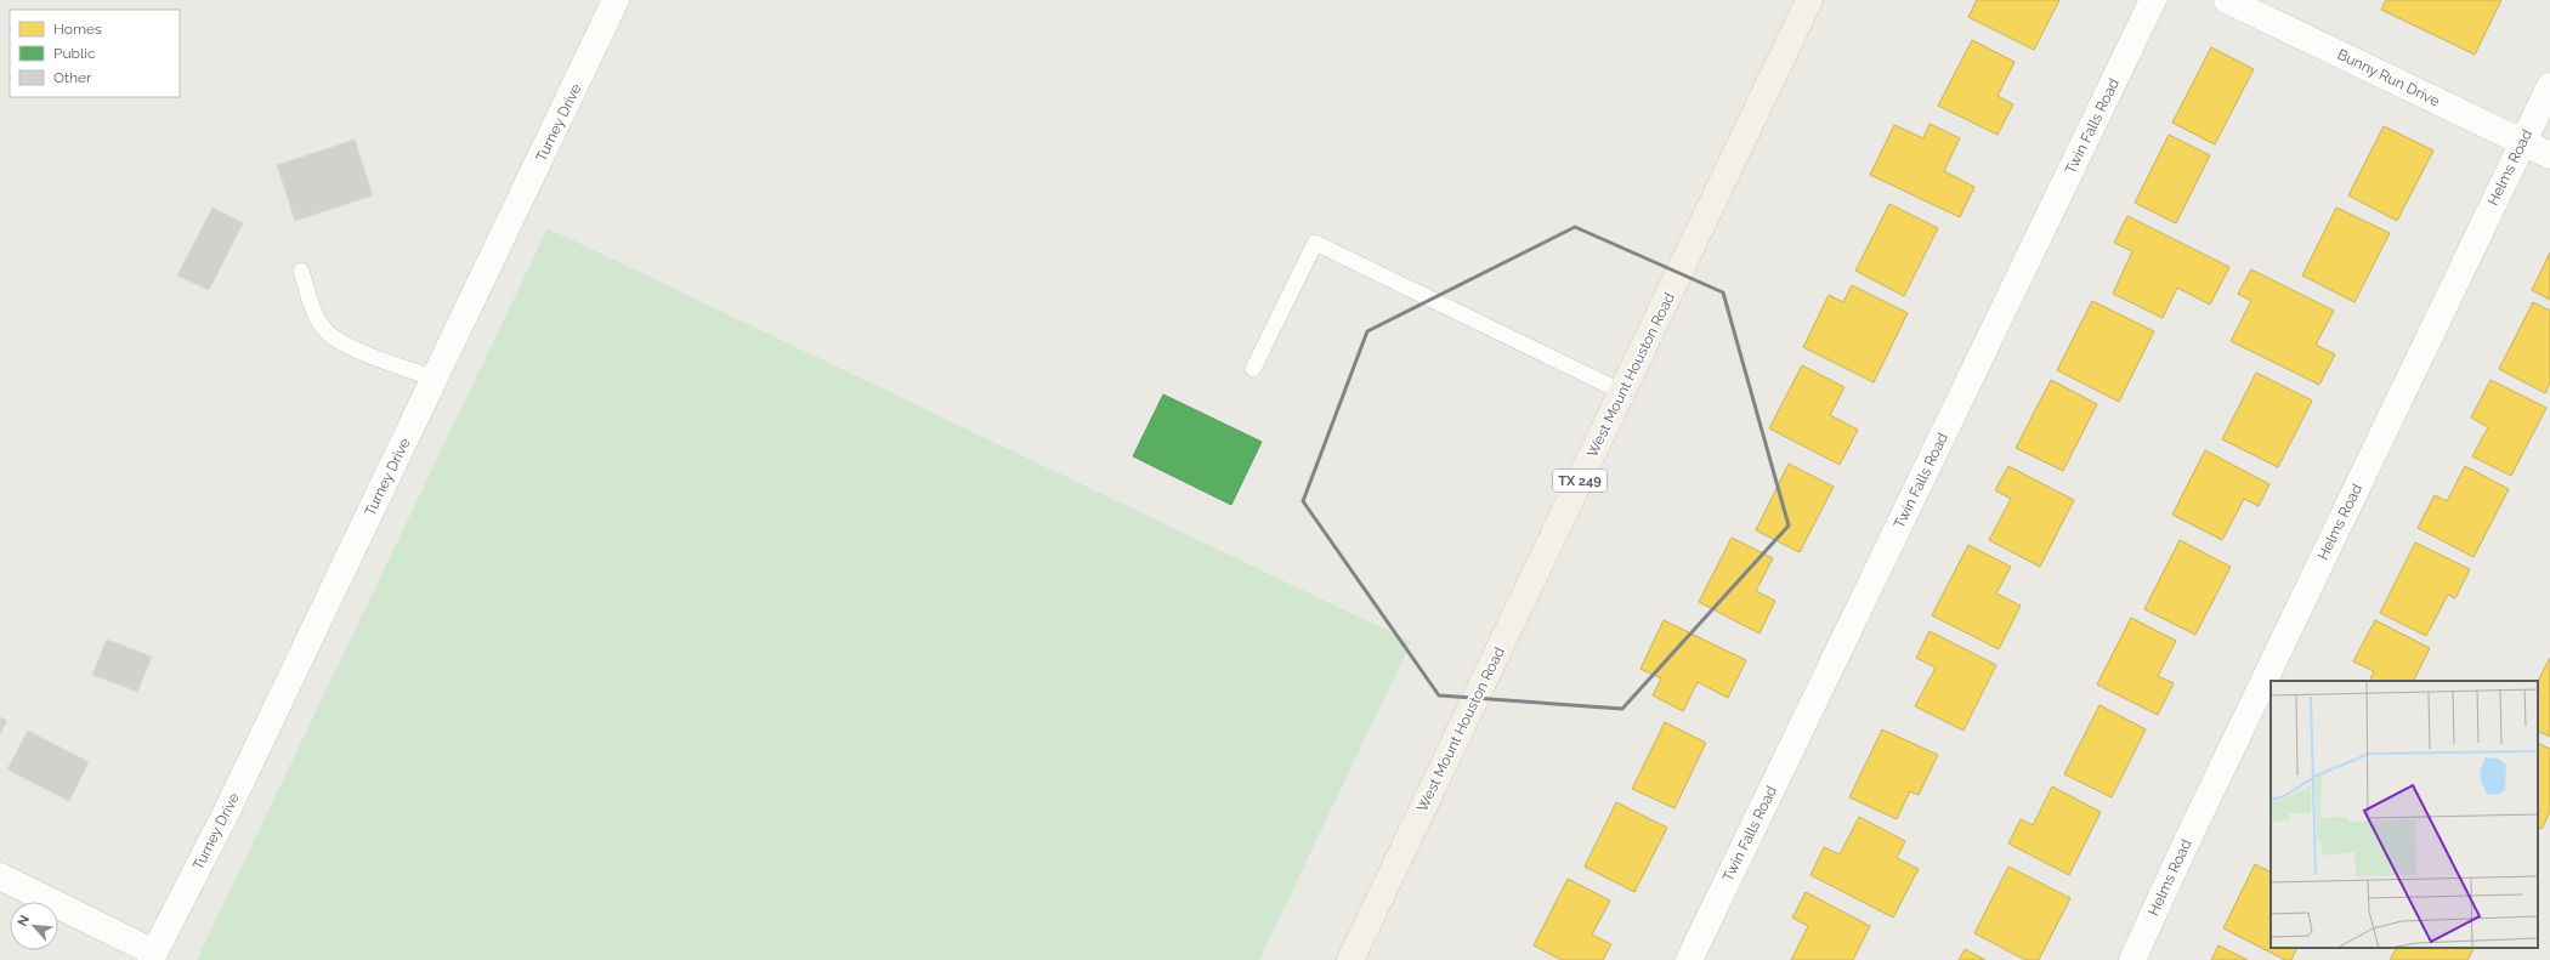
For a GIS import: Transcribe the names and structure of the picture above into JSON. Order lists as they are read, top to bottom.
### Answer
{
  "streets": {
    "main road": ["West Mount Houston Road", "TX 249"],
    "street": [
      "Bunny Run Drive",
      "Turney Drive",
      "Twin Falls Road",
      "Helms Road"
    ]
  },
  "crossings": [
    ["Bunny Run Drive", "Helms Road"]
  ],
  "legend": ["Homes", "Public", "Other"],
  "north": "top left"
}
